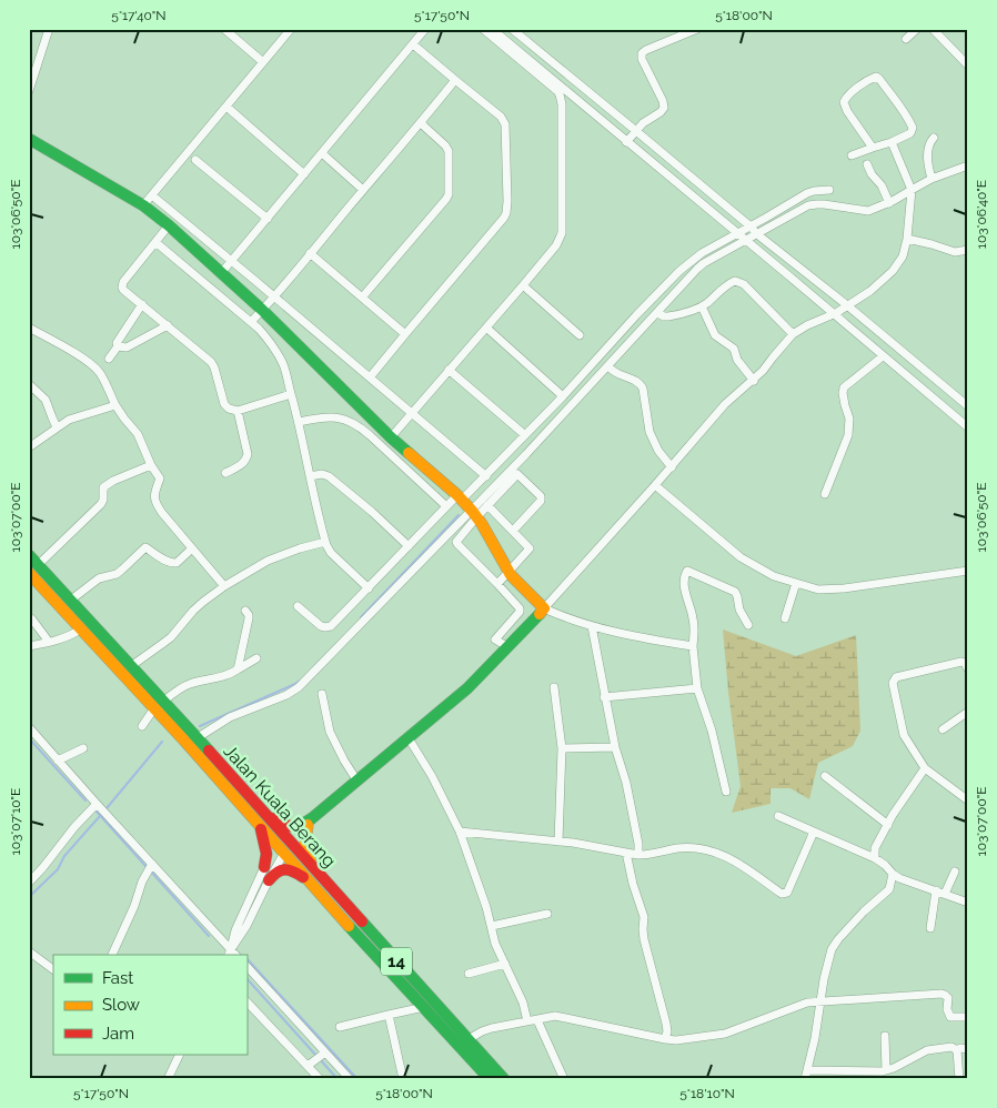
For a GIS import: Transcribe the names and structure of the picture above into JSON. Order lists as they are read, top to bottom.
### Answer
{
  "streets": {
    "main road": ["Jalan Kuala Berang", "14"]
  },
  "legend": ["Fast", "Slow", "Jam"],
  "coordinates": [
    "5°17'40\"N",
    "5°17'50\"N",
    "5°18'00\"N",
    "103°06'50\"E",
    "103°06'40\"E",
    "103°07'00\"E",
    "103°07'10\"E",
    "5°18'10\"N"
  ]
}
